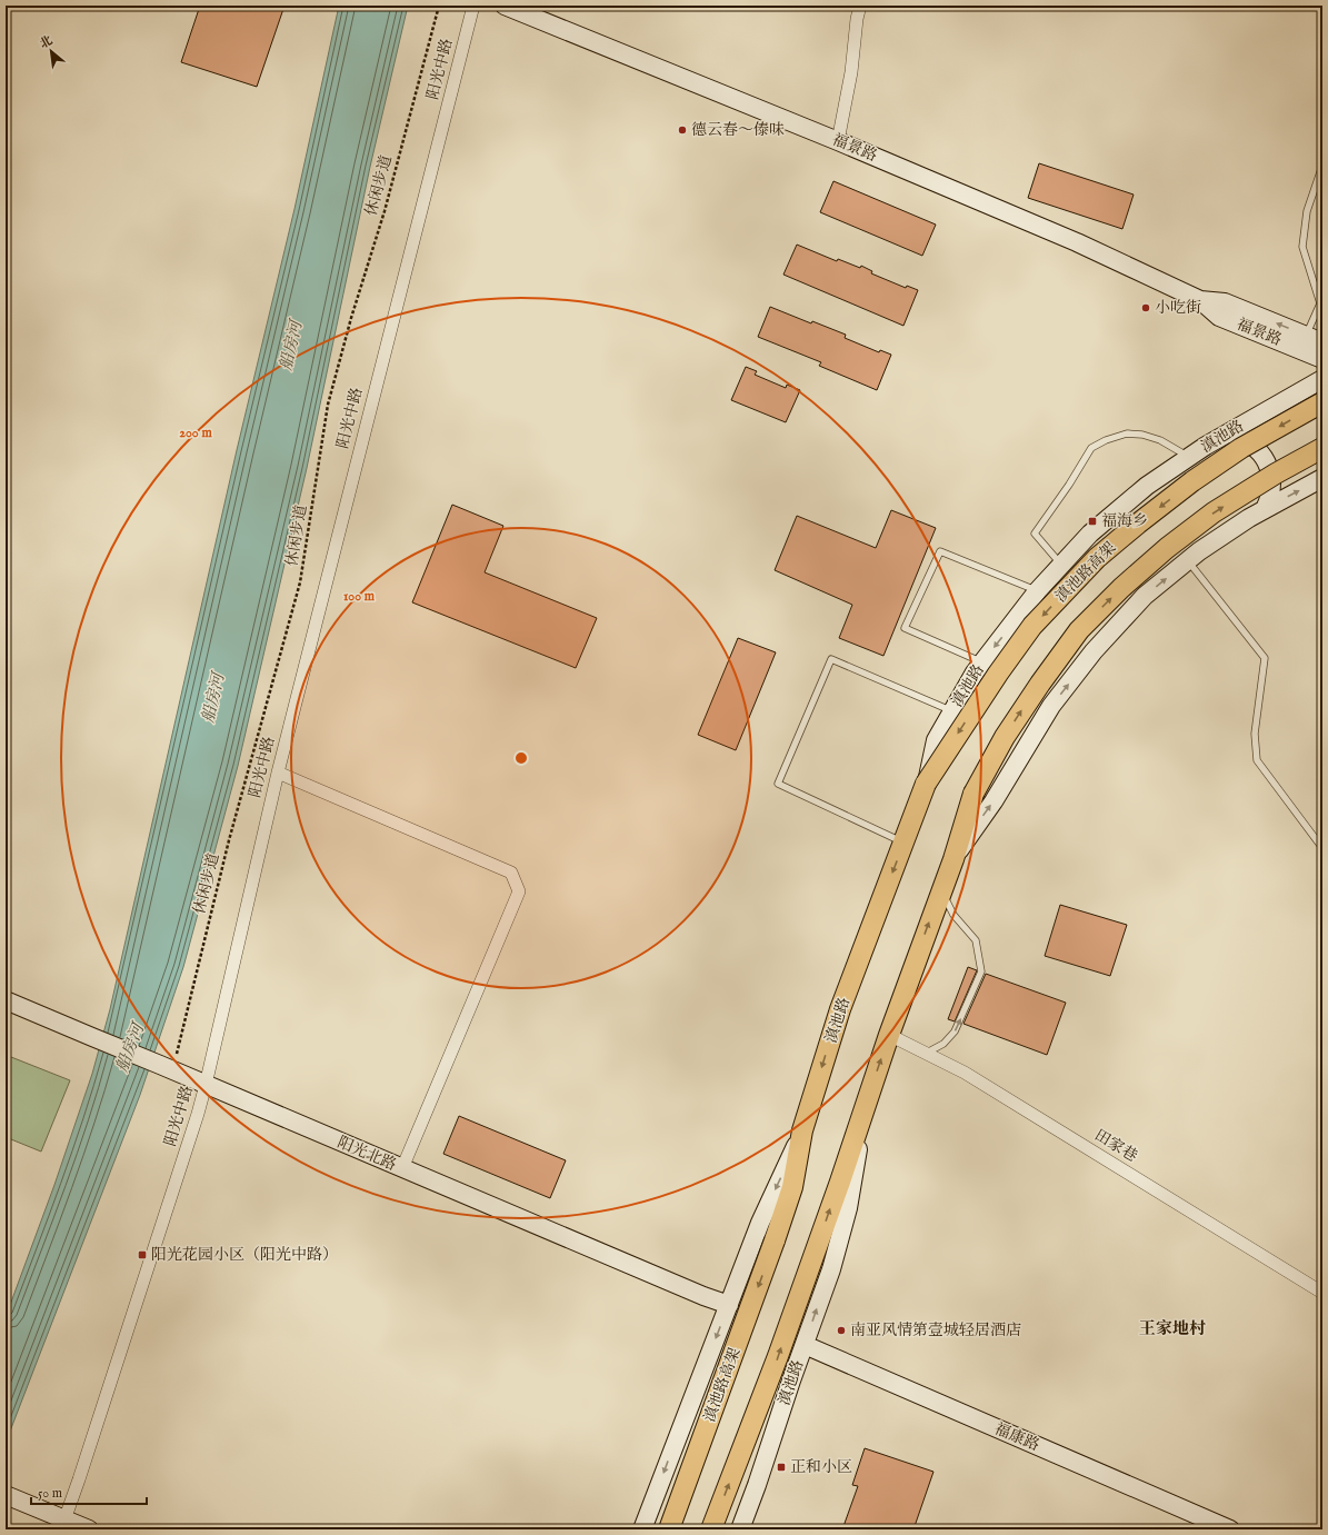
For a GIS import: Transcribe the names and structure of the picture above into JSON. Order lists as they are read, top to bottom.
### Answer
{
  "streets": {
    "main road": ["滇池路", "滇池路高架"],
    "street": [
      "阳光中路",
      "福景路",
      "田家巷",
      "阳光北路",
      "福康路"
    ],
    "path": ["休闲步道"]
  },
  "crossings": [
    ["阳光中路", "阳光北路"],
    ["休闲步道", "阳光北路"],
    ["滇池路", "滇池路高架"],
    ["滇池路", "田家巷"],
    ["滇池路", "阳光北路"],
    ["滇池路", "福康路"]
  ],
  "one_way": ["滇池路高架"],
  "districts": ["王家地村"],
  "water": ["船房河"],
  "places": {
    "other": ["德云春～傣味", "小吃街", "南亚风情第壹城轻居酒店"],
    "transit": ["福海乡", "阳光花园小区（阳光中路）", "正和小区"]
  },
  "scale_bar": "50 m",
  "north": "top left",
  "rings": ["200 m", "100 m"]
}
